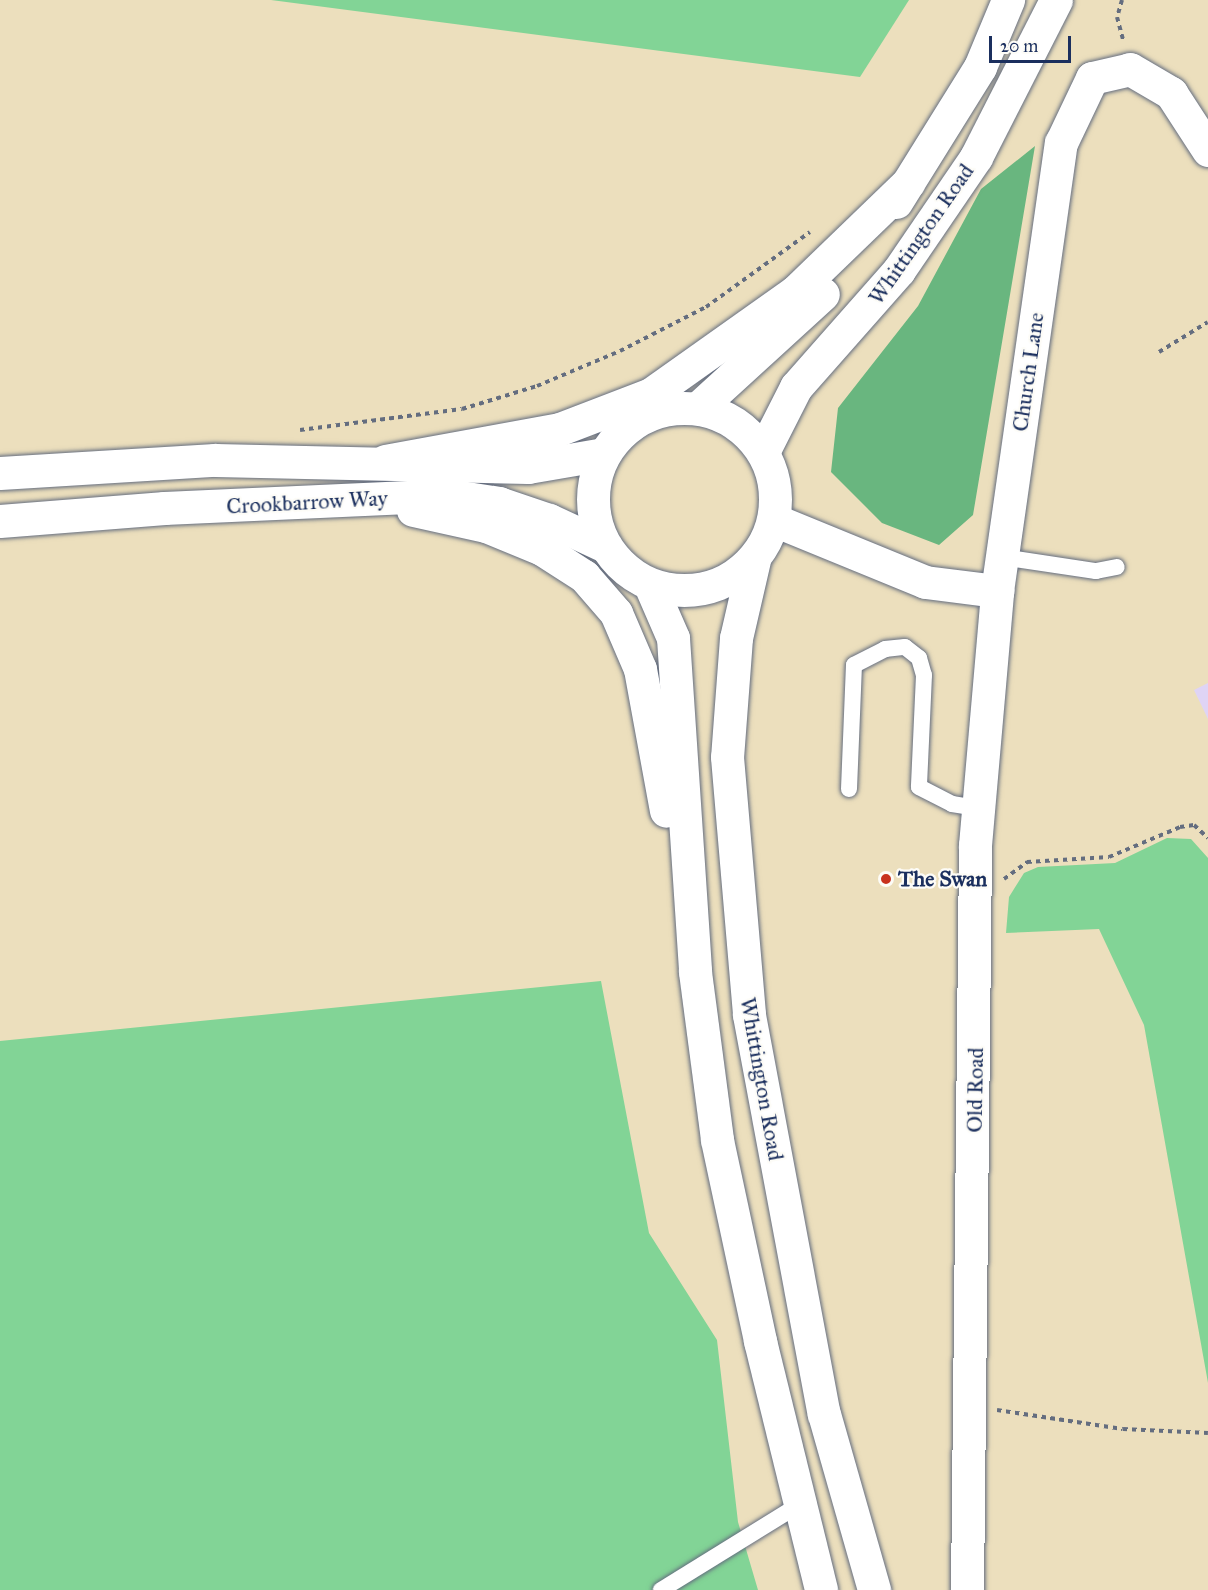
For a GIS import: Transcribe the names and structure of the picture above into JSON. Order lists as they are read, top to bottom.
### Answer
{
  "streets": {
    "main road": [
      "Whittington Road",
      "Church Lane",
      "Crookbarrow Way",
      "Old Road"
    ]
  },
  "crossings": [
    ["Whittington Road", "Crookbarrow Way"],
    ["Church Lane", "Old Road"]
  ],
  "places": ["The Swan"],
  "scale_bar": "20 m"
}
